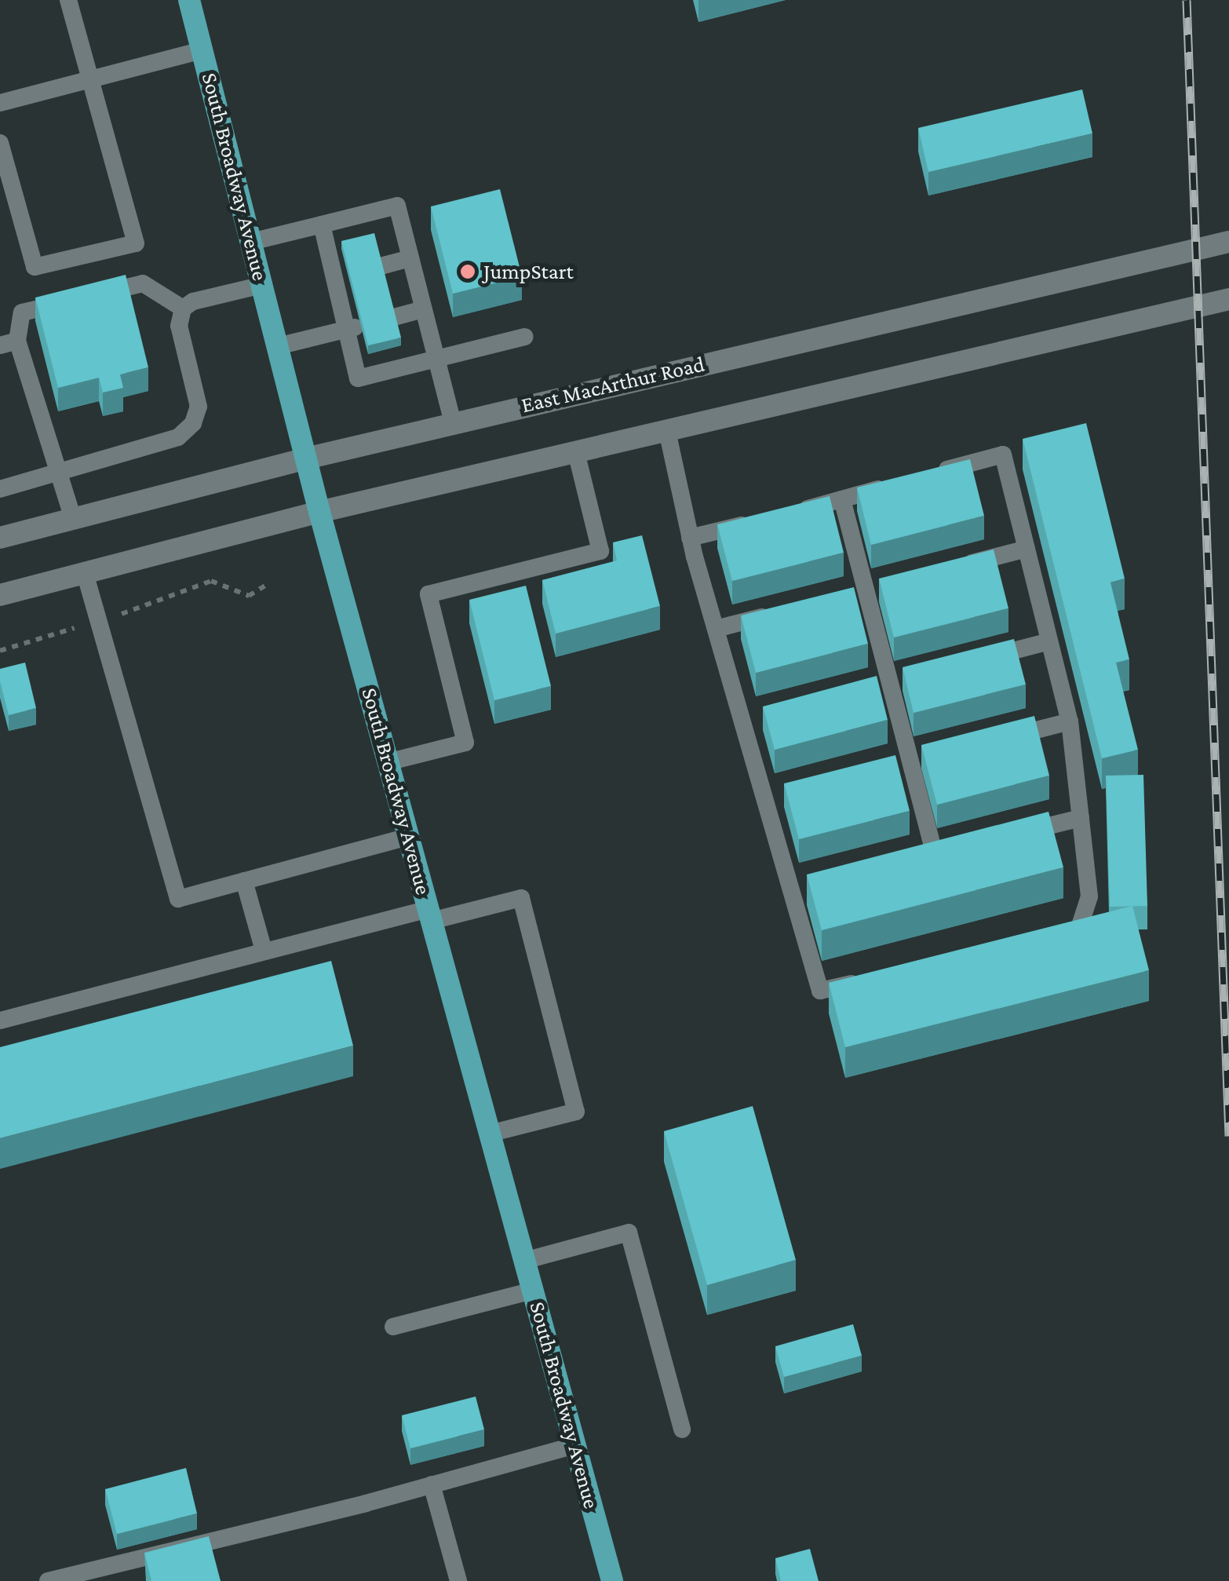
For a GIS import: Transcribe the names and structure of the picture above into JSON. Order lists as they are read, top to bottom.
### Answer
{
  "streets": {
    "main road": ["South Broadway Avenue"],
    "street": ["East MacArthur Road"]
  },
  "crossings": [
    ["South Broadway Avenue", "East MacArthur Road"]
  ],
  "places": ["JumpStart"]
}
